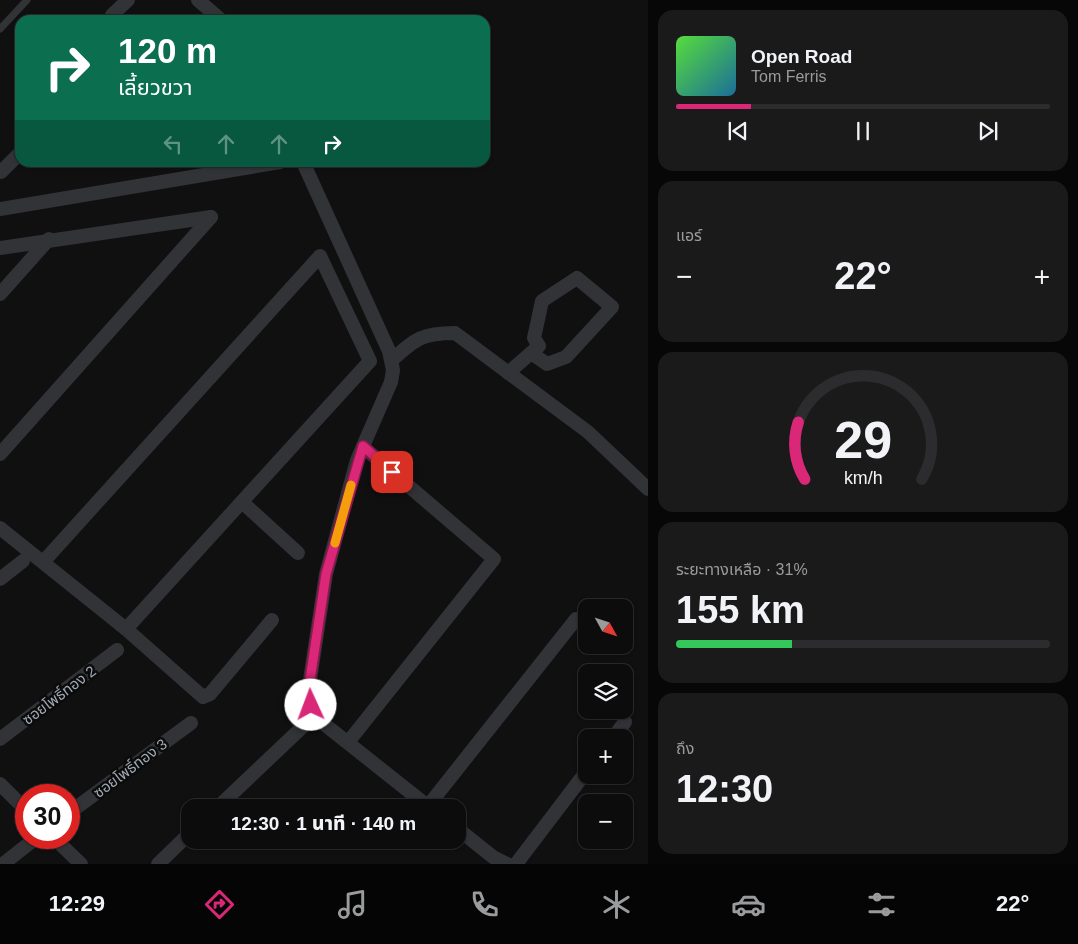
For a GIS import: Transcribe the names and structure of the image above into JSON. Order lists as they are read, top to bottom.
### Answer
{
  "streets": {
    "street": ["ซอยโพธิ์ทอง 2", "ซอยโพธิ์ทอง 3"]
  },
  "north": "bottom right",
  "page": {
    "turn": ["120 m", "เลี้ยวขวา"],
    "song": ["Open Road", "Tom Ferris"],
    "tile": [
      "แอร์",
      ["ระยะทางเหลือ · 31%", "155 km"],
      ["ถึง", "12:30"]
    ],
    "heat": ["−", "22°", "+"],
    "map_buttons": ["+", "−"],
    "limit": "30",
    "trip": "12:30 · 1 นาที · 140 m",
    "tabs": ["12:29", "22°"],
    "gauge": ["29", "km/h"]
  }
}
